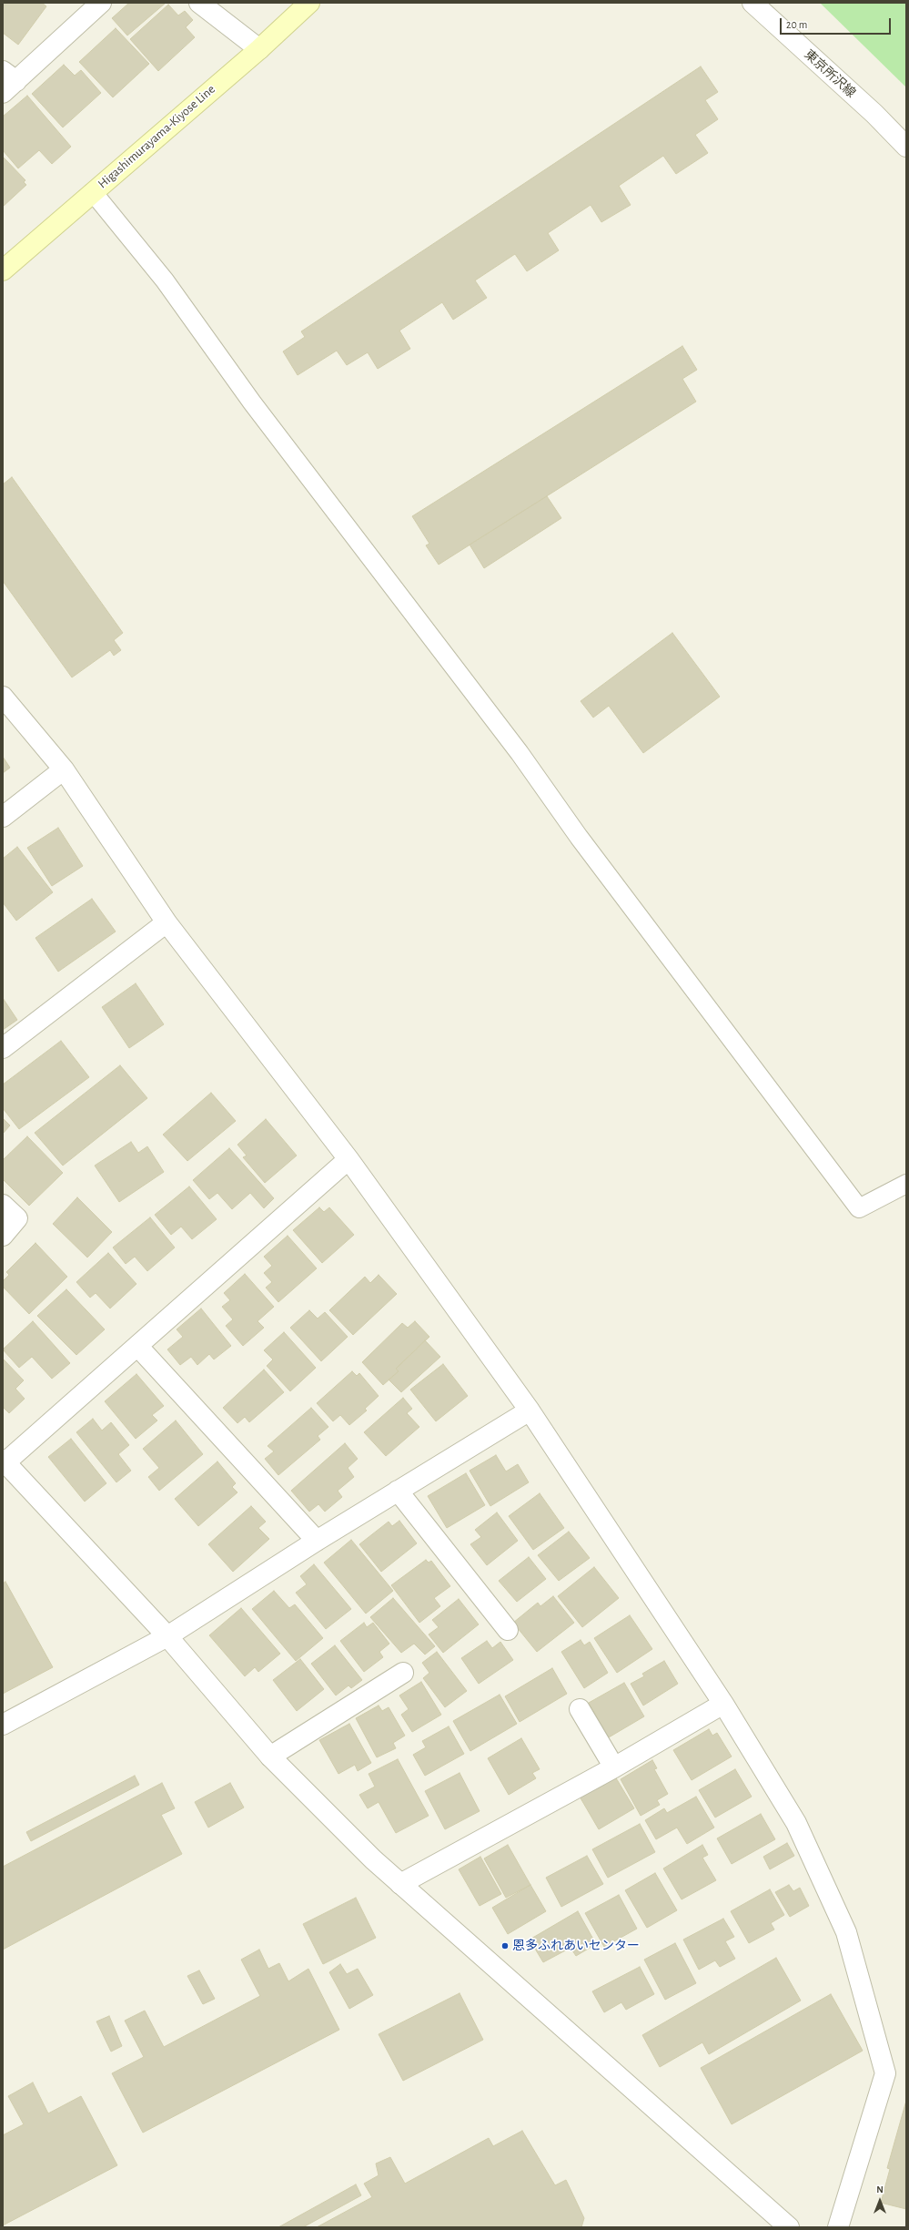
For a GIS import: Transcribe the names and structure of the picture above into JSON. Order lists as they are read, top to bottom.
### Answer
{
  "streets": {
    "main road": ["Higashimurayama-Kiyose Line"],
    "street": ["東京所沢線"]
  },
  "places": ["恩多ふれあいセンター"],
  "scale_bar": "20 m",
  "north": "top"
}
